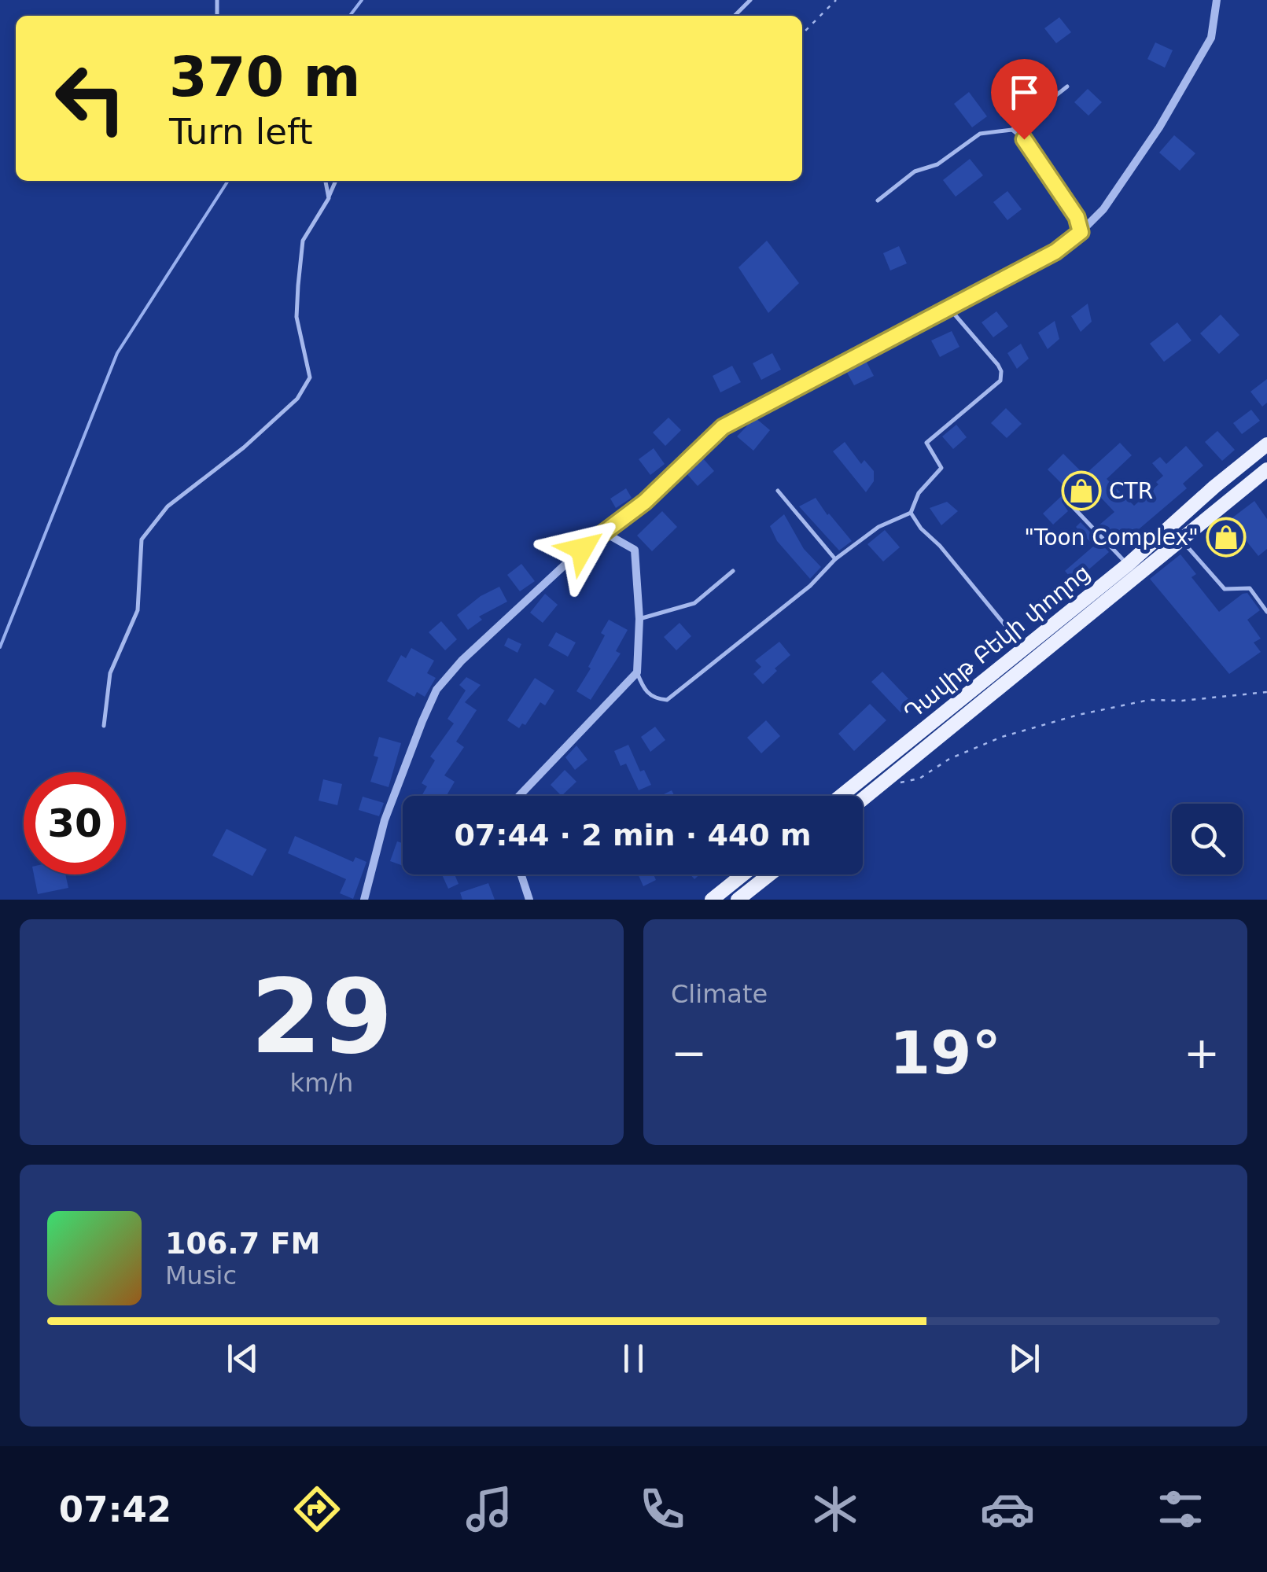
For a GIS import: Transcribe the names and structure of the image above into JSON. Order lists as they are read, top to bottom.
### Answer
{
  "streets": {
    "main road": ["Դավիթ Բեկի փողոց"]
  },
  "places": {
    "shop": ["CTR", "\"Toon Complex\""]
  },
  "page": {
    "turn": ["370 m", "Turn left"],
    "limit": "30",
    "trip": "07:44 · 2 min · 440 m",
    "tile": [
      ["29", "km/h"],
      "Climate"
    ],
    "heat": ["−", "19°", "+"],
    "song": ["106.7 FM", "Music"],
    "tabs": "07:42"
  }
}
